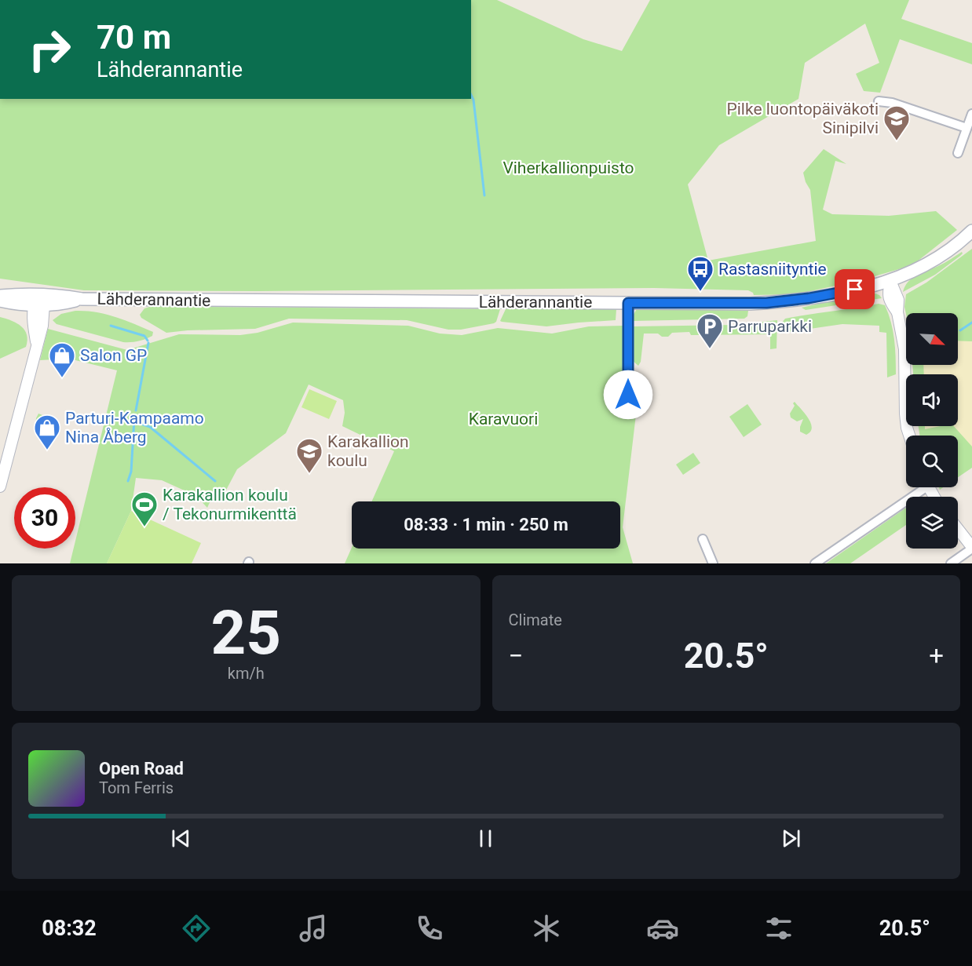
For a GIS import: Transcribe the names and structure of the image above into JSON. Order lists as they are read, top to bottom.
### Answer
{
  "streets": {
    "main road": ["Lähderannantie"]
  },
  "parks": ["Viherkallionpuisto", "Karavuori"],
  "places": {
    "school or university": ["Pilke luontopäiväkoti Sinipilvi", "Karakallion koulu"],
    "bus stop": ["Rastasniityntie"],
    "parking": ["Parruparkki"],
    "shop": ["Salon GP", "Parturi-Kampaamo Nina Åberg"],
    "sports": ["Karakallion koulu / Tekonurmikenttä"]
  },
  "north": "bottom right",
  "page": {
    "turn": ["70 m", "Lähderannantie"],
    "limit": "30",
    "trip": "08:33 · 1 min · 250 m",
    "tile": [
      ["25", "km/h"],
      "Climate"
    ],
    "heat": ["−", "20.5°", "+"],
    "song": ["Open Road", "Tom Ferris"],
    "tabs": ["08:32", "20.5°"]
  }
}
